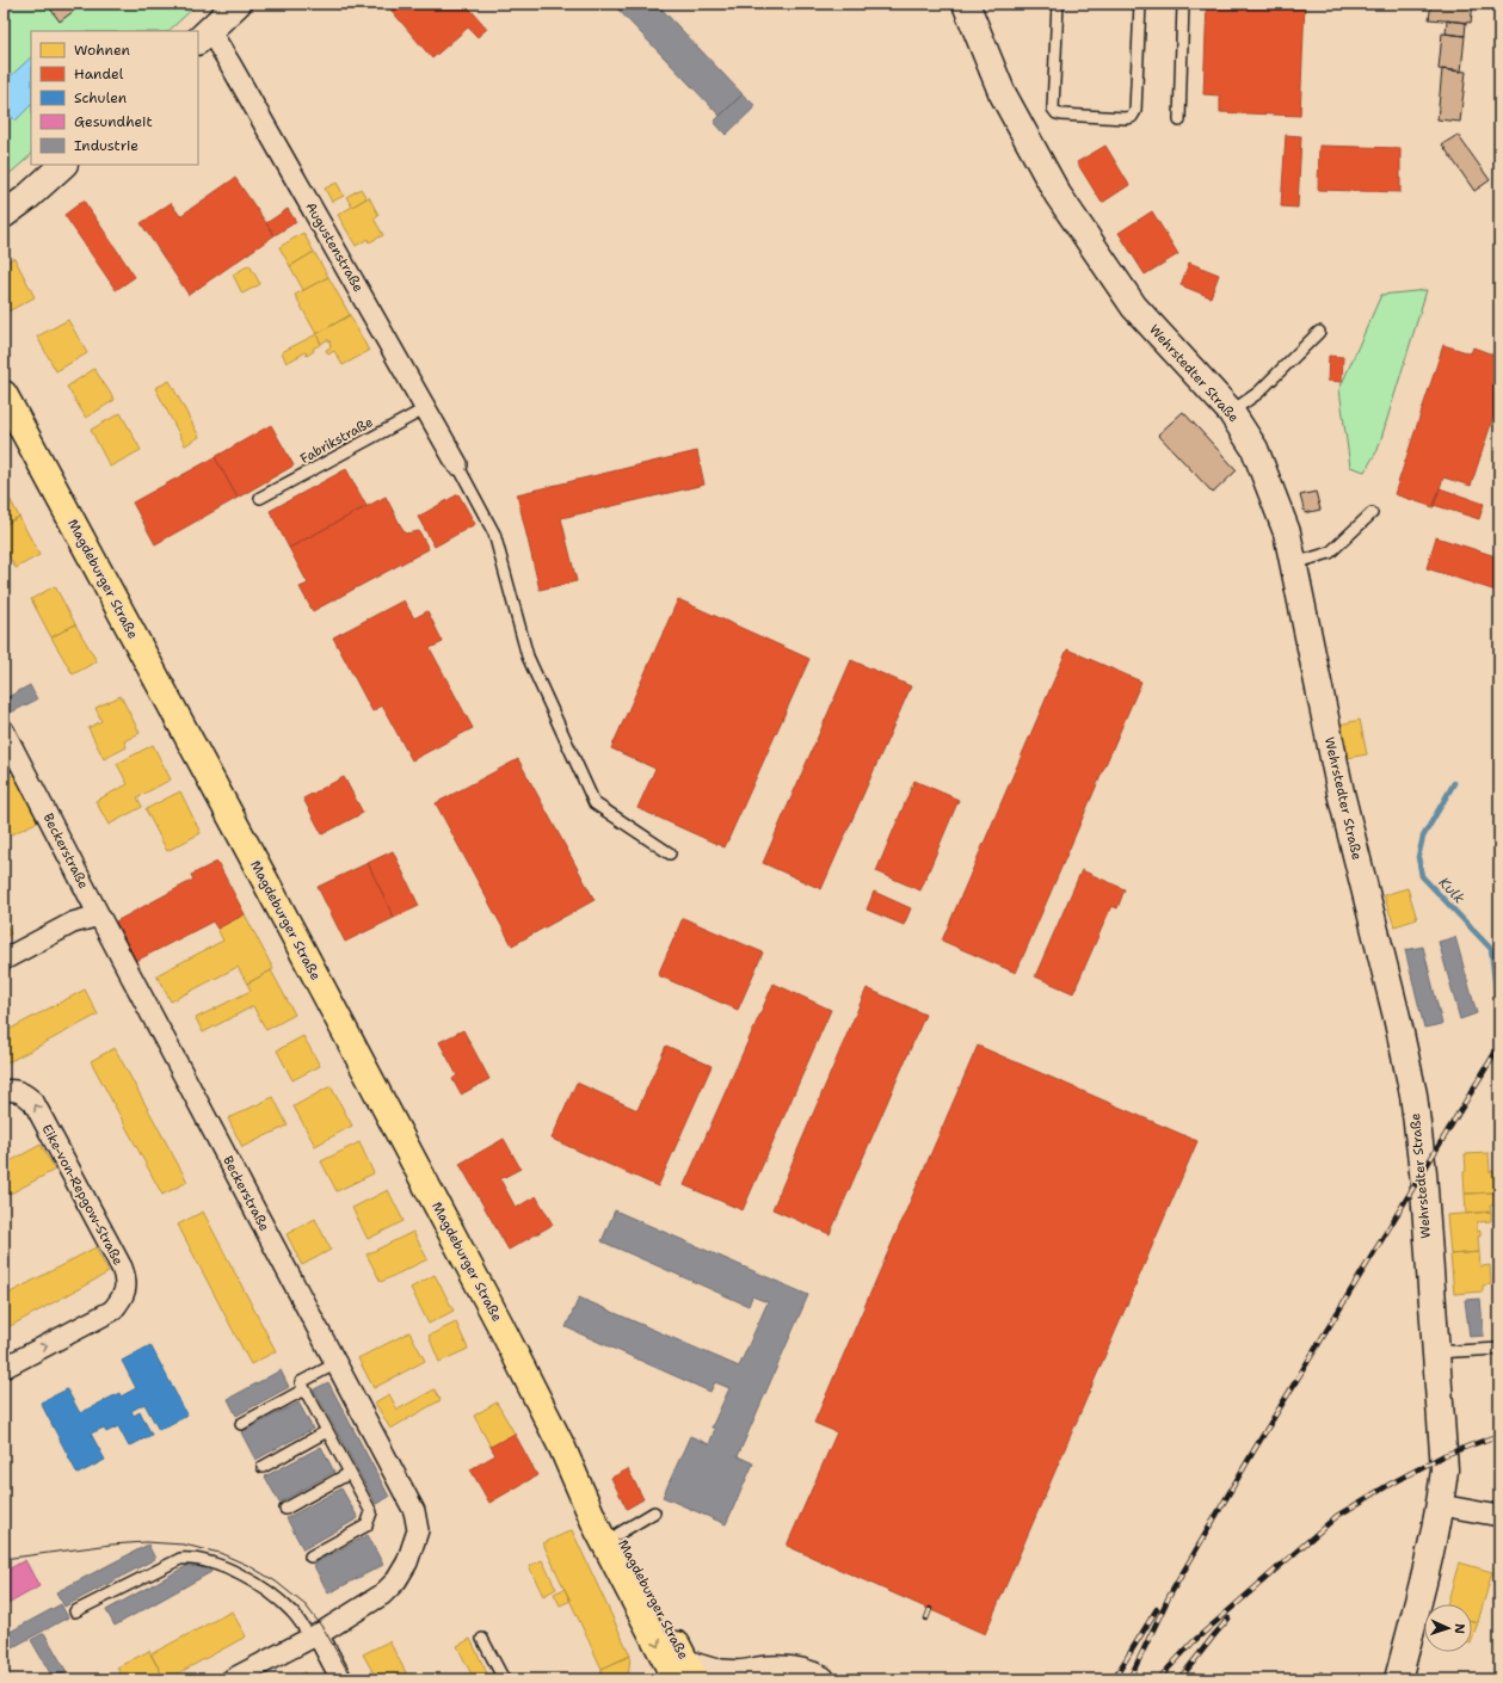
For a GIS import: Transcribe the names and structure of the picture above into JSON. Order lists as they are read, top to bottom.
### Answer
{
  "streets": {
    "main road": ["Magdeburger Straße"],
    "street": [
      "Augustenstraße",
      "Wehrstedter Straße",
      "Beckerstraße",
      "Eike-von-Repgow-Straße"
    ],
    "lane": ["Fabrikstraße"]
  },
  "crossings": [
    ["Augustenstraße", "Fabrikstraße"]
  ],
  "water": ["Kulk"],
  "legend": [
    "Wohnen",
    "Handel",
    "Schulen",
    "Gesundheit",
    "Industrie"
  ],
  "north": "right"
}
